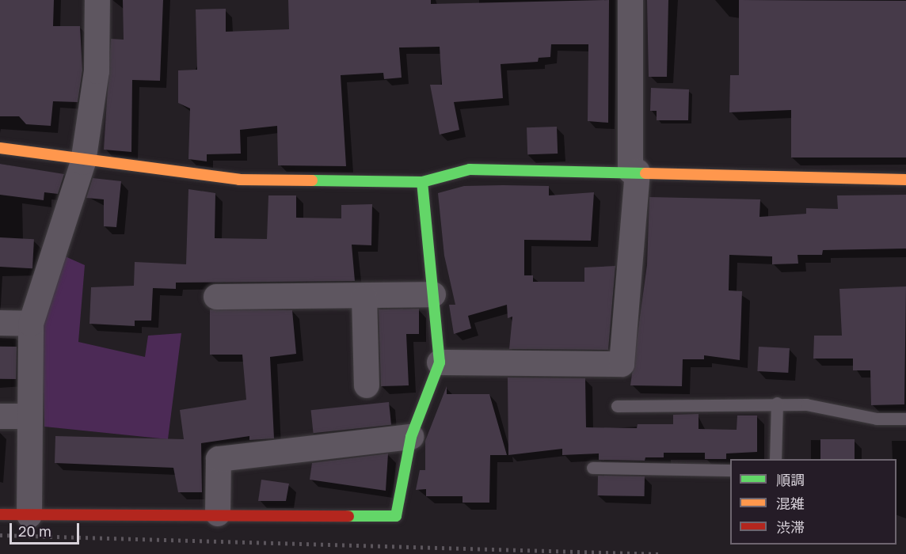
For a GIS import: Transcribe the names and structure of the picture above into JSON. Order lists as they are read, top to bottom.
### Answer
{
  "legend": ["順調", "混雑", "渋滞"],
  "scale_bar": "20 m"
}
